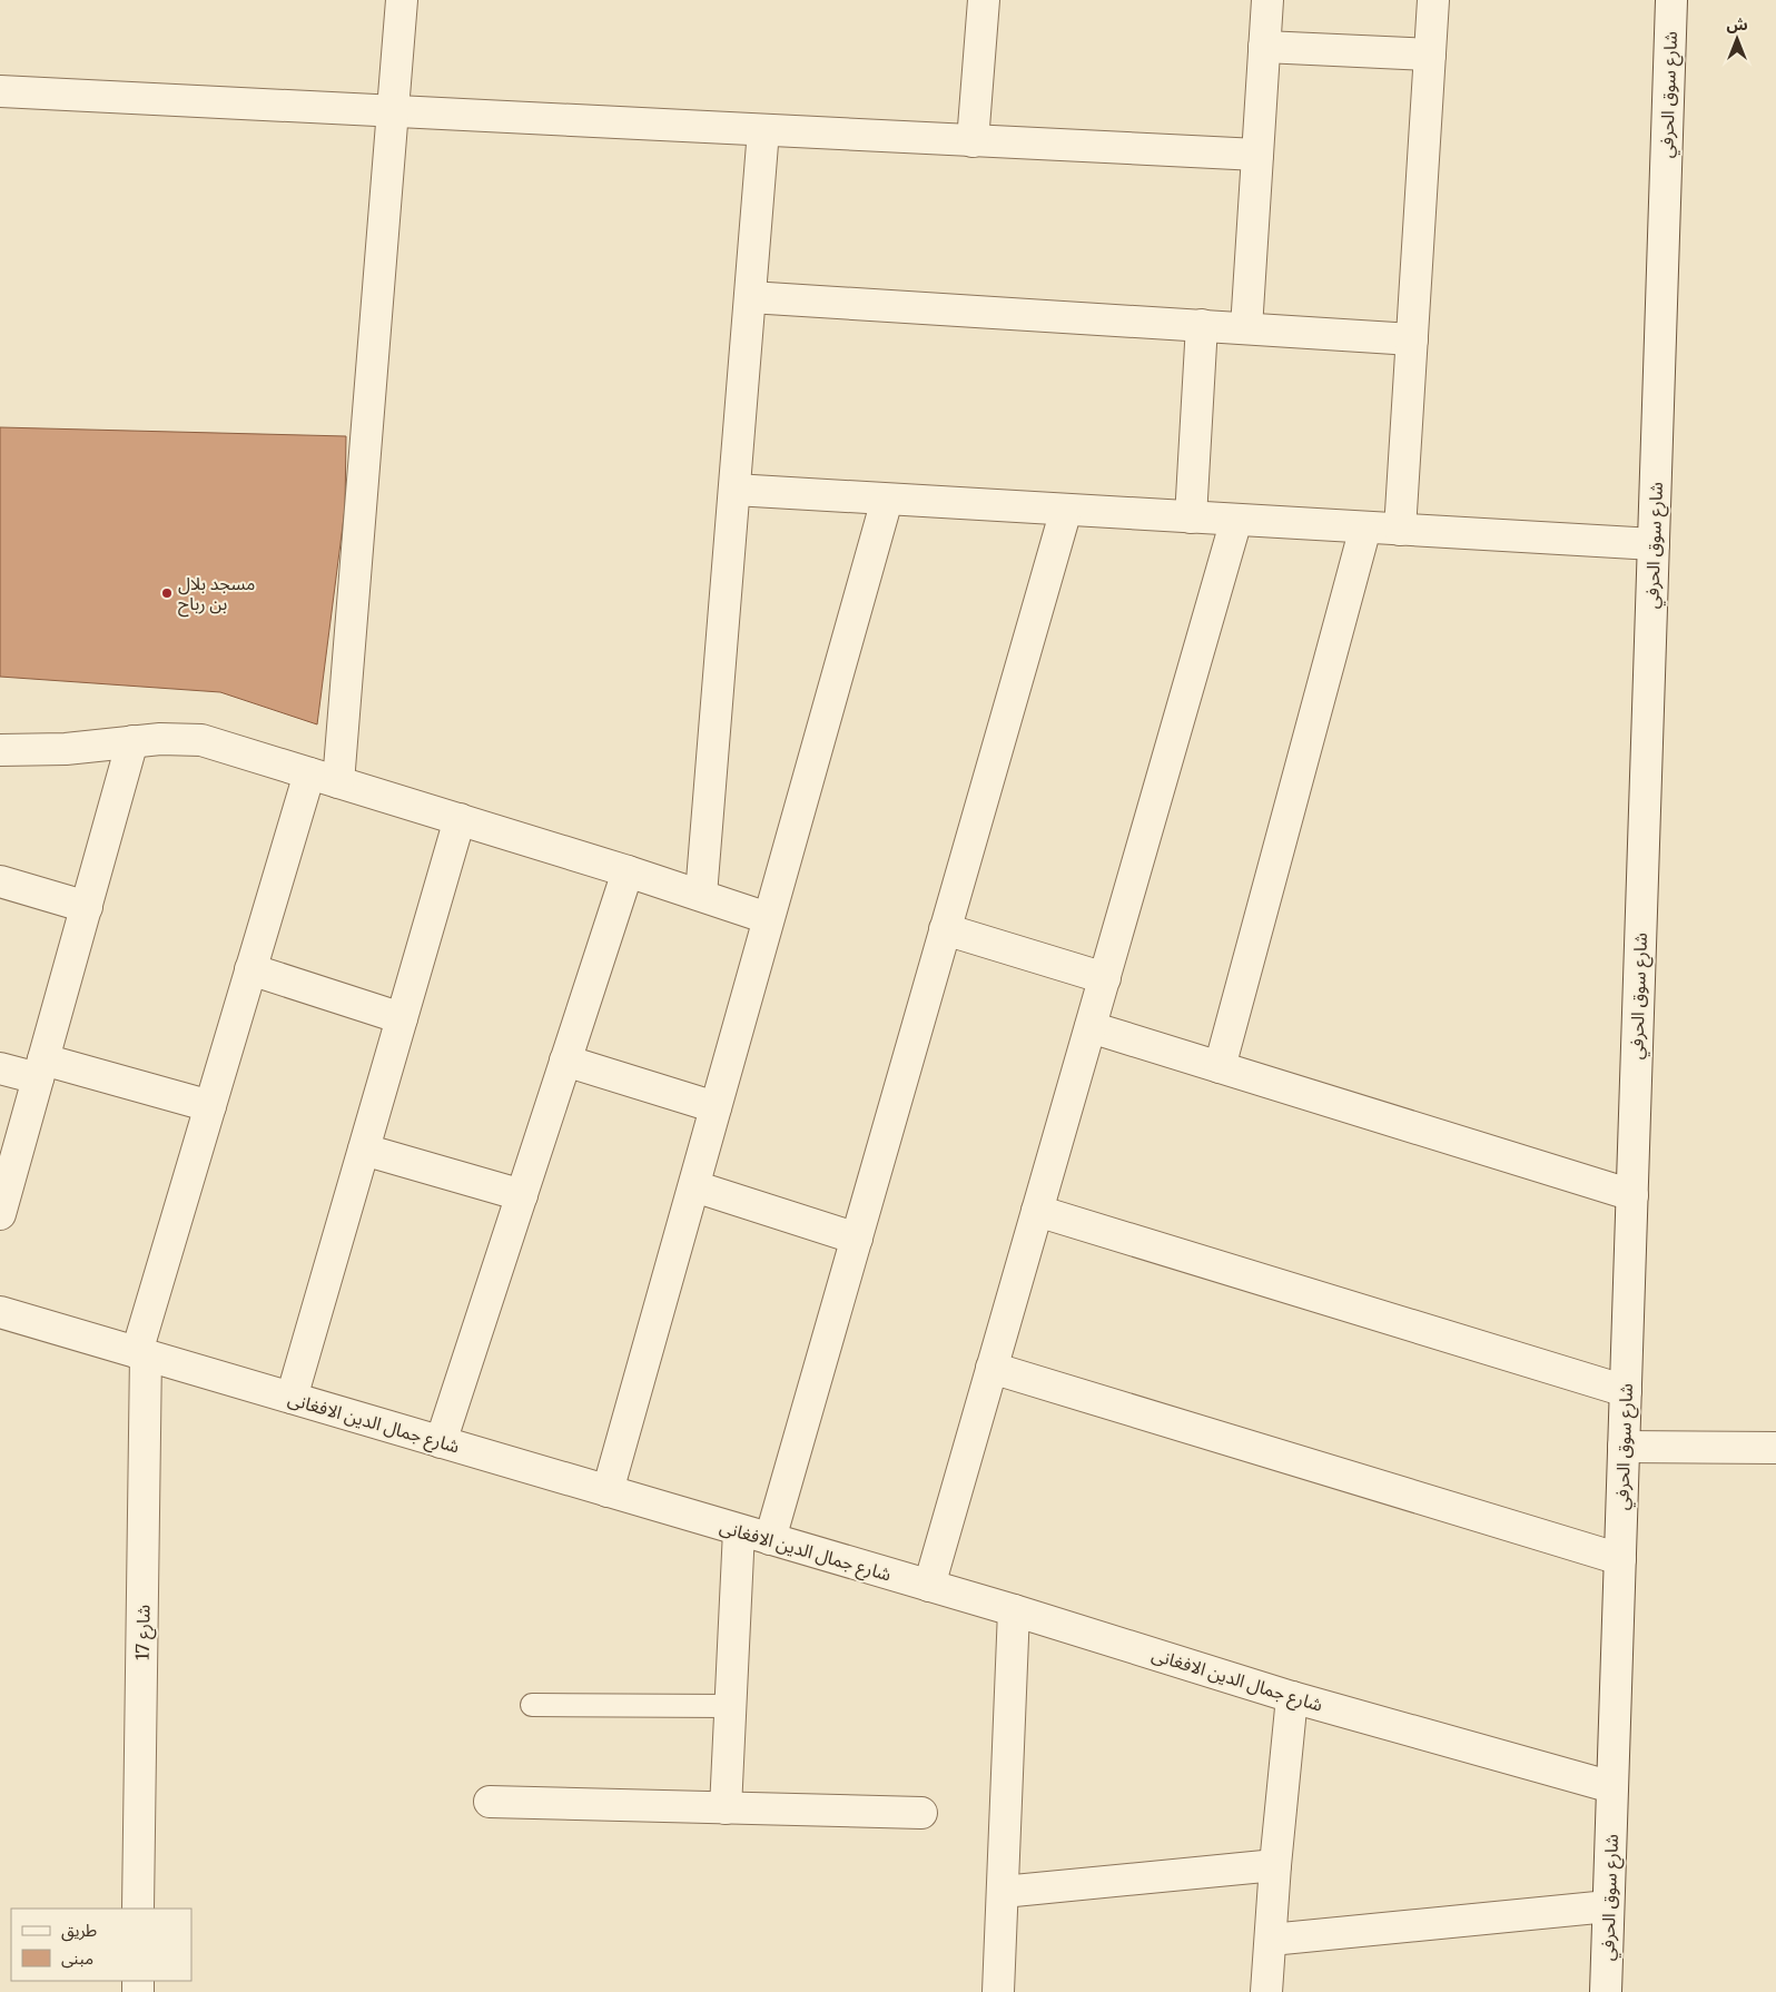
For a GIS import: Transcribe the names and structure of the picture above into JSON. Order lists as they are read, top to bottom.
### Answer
{
  "streets": {
    "street": ["شارع سوق الحرفي", "شارع جمال الدين الافغانى", "شارع 17"]
  },
  "crossings": [
    ["شارع سوق الحرفي", "شارع جمال الدين الافغانى"],
    ["شارع جمال الدين الافغانى", "شارع 17"]
  ],
  "places": ["مسجد بلال بن رباح"],
  "legend": ["طريق", "مبنى"],
  "north": "top"
}
